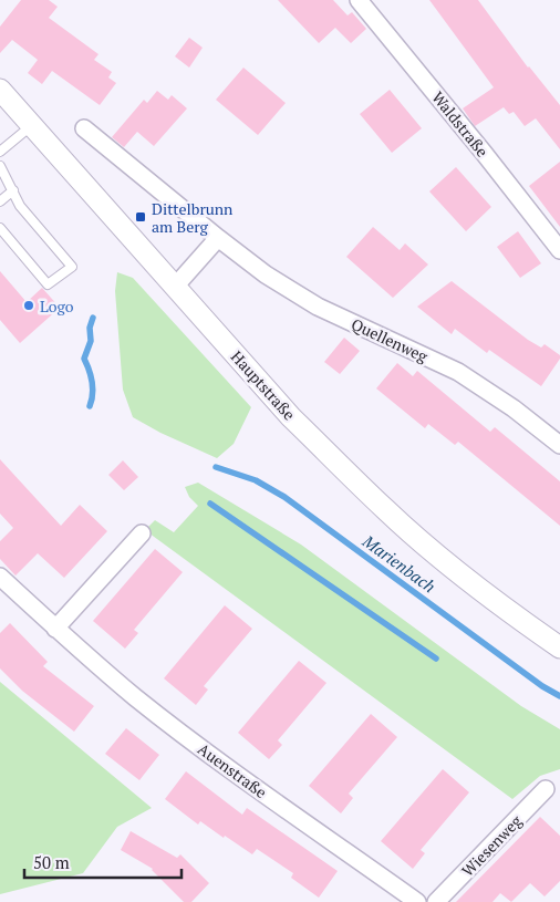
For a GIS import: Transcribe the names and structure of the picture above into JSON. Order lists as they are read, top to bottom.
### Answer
{
  "streets": {
    "street": [
      "Waldstraße",
      "Quellenweg",
      "Hauptstraße",
      "Auenstraße",
      "Wiesenweg"
    ]
  },
  "water": ["Marienbach"],
  "places": {
    "transit": ["Dittelbrunn am Berg"],
    "other": ["Logo"]
  },
  "scale_bar": "50 m"
}
